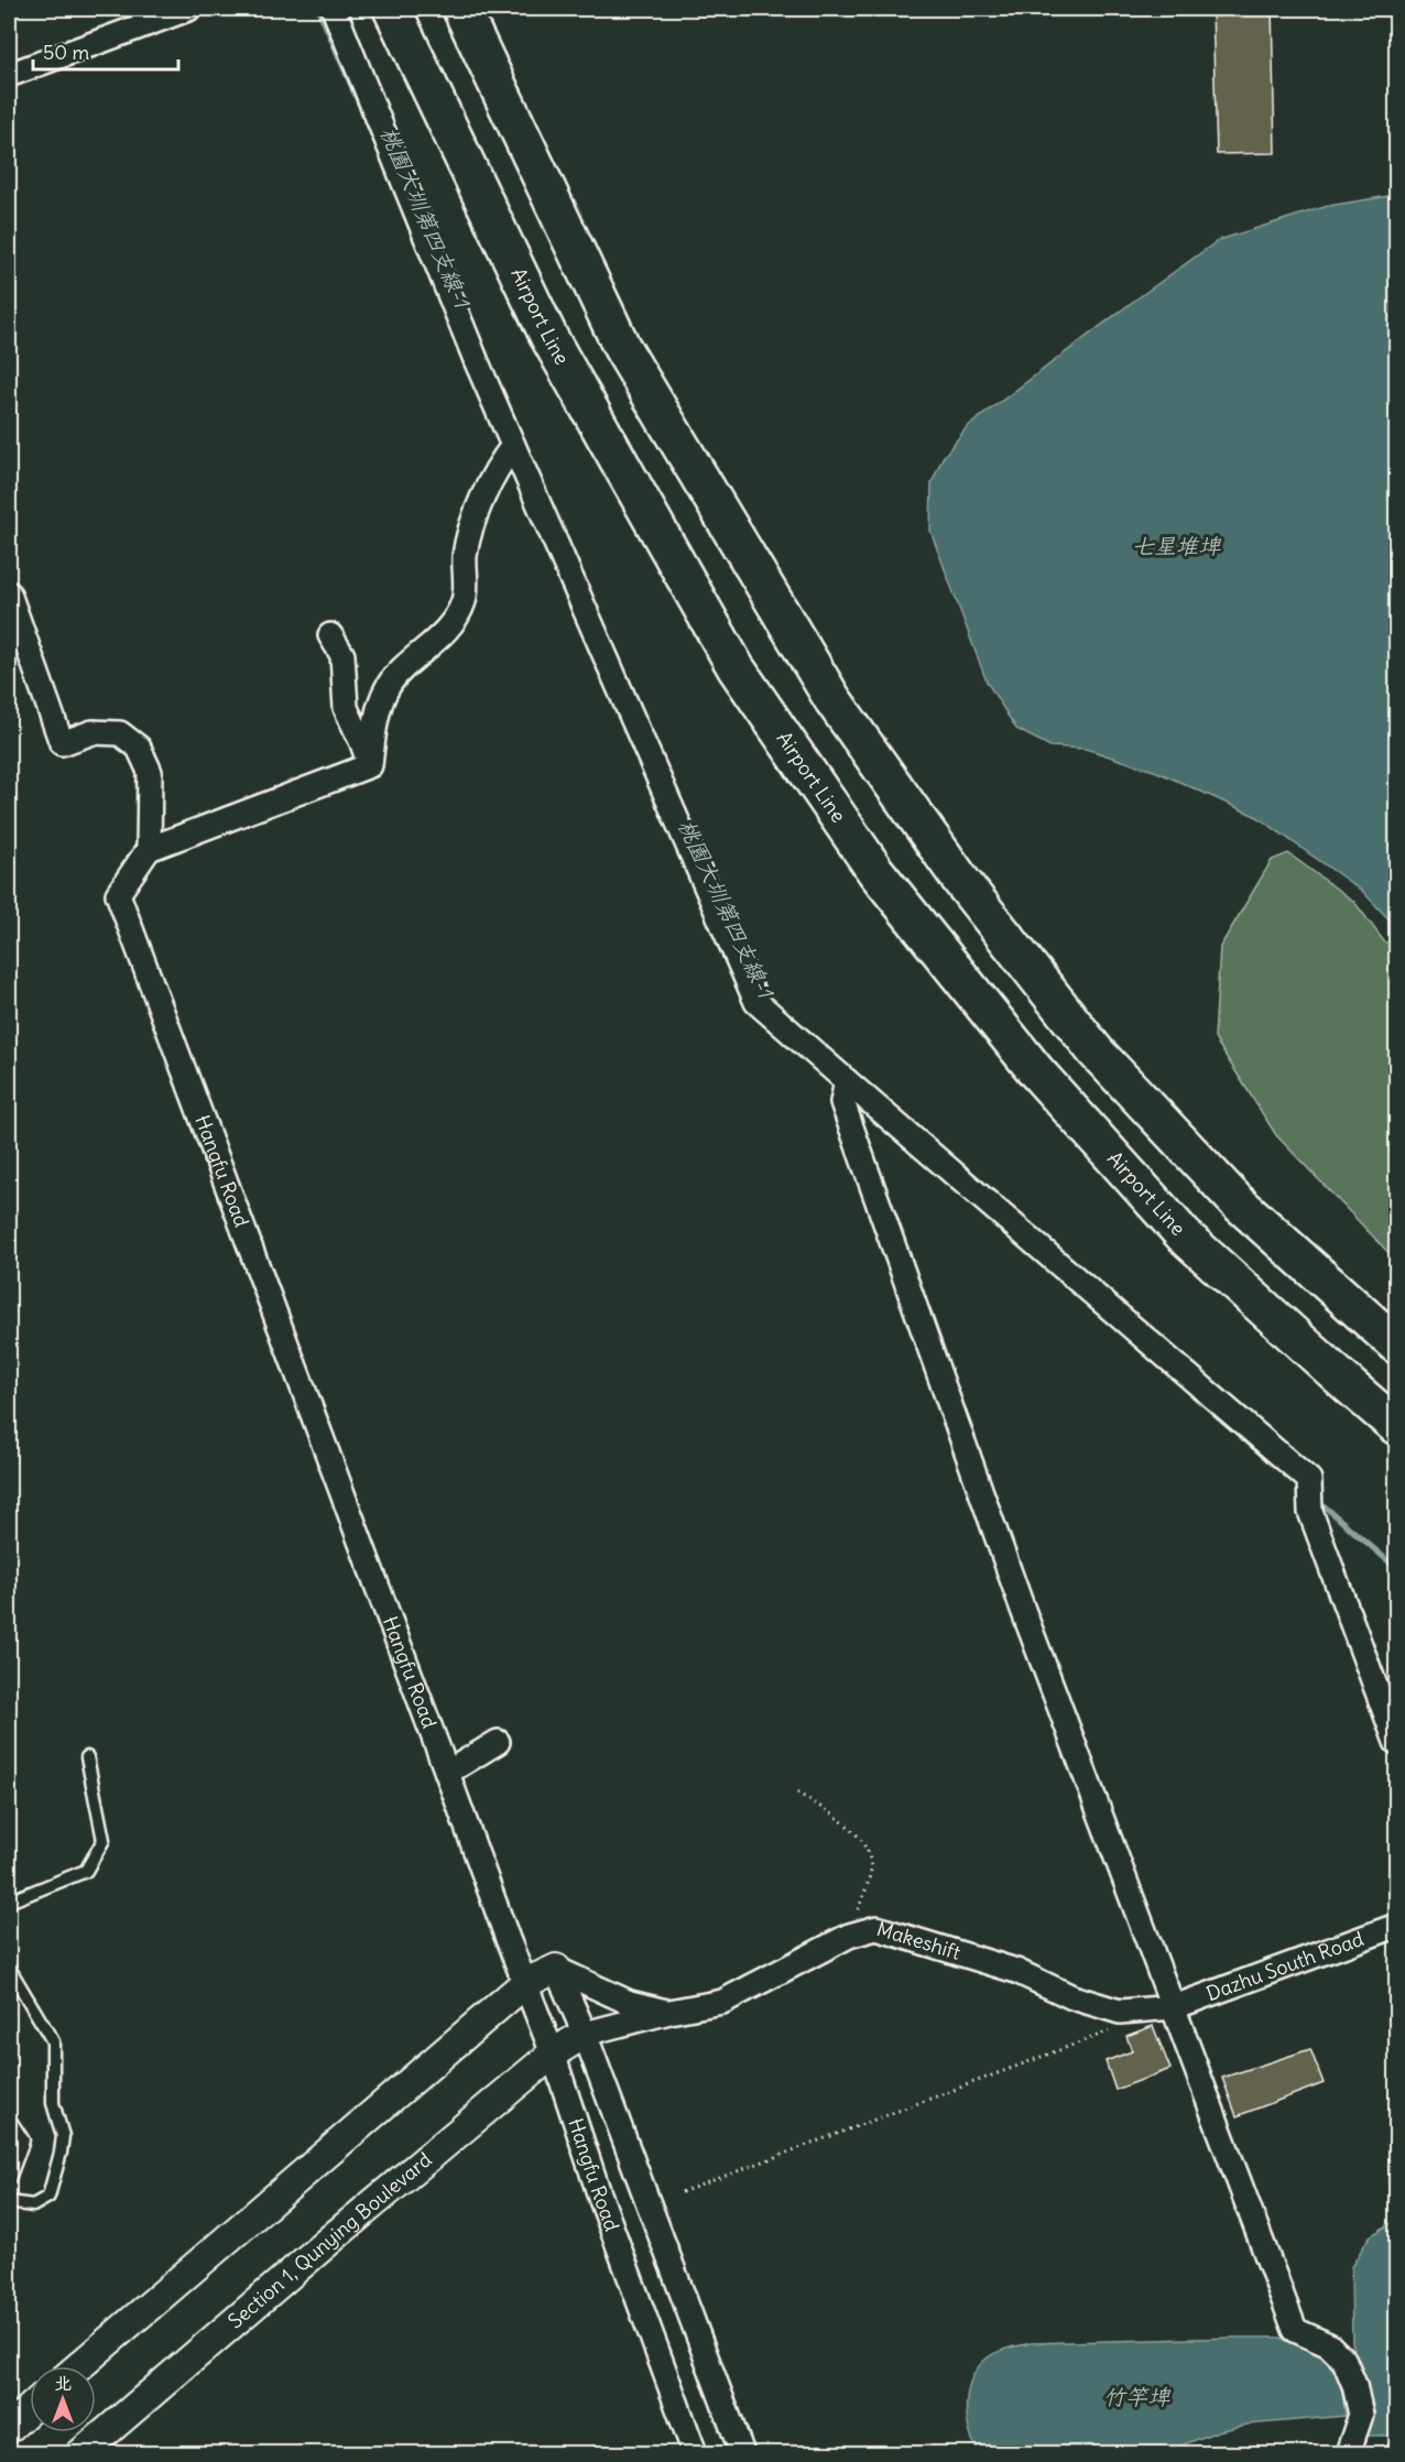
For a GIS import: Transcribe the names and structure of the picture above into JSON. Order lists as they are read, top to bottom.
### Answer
{
  "streets": {
    "highway": ["Airport Line"],
    "street": [
      "Hangfu Road",
      "Makeshift",
      "Dazhu South Road",
      "Section 1, Qunying Boulevard"
    ]
  },
  "crossings": [
    ["Hangfu Road", "Makeshift"],
    ["Hangfu Road", "Section 1, Qunying Boulevard"],
    ["Makeshift", "Dazhu South Road"],
    ["Makeshift", "Section 1, Qunying Boulevard"]
  ],
  "water": ["桃園大圳第四支線-1", "七星堆埤", "竹竿埤"],
  "scale_bar": "50 m",
  "north": "top"
}
